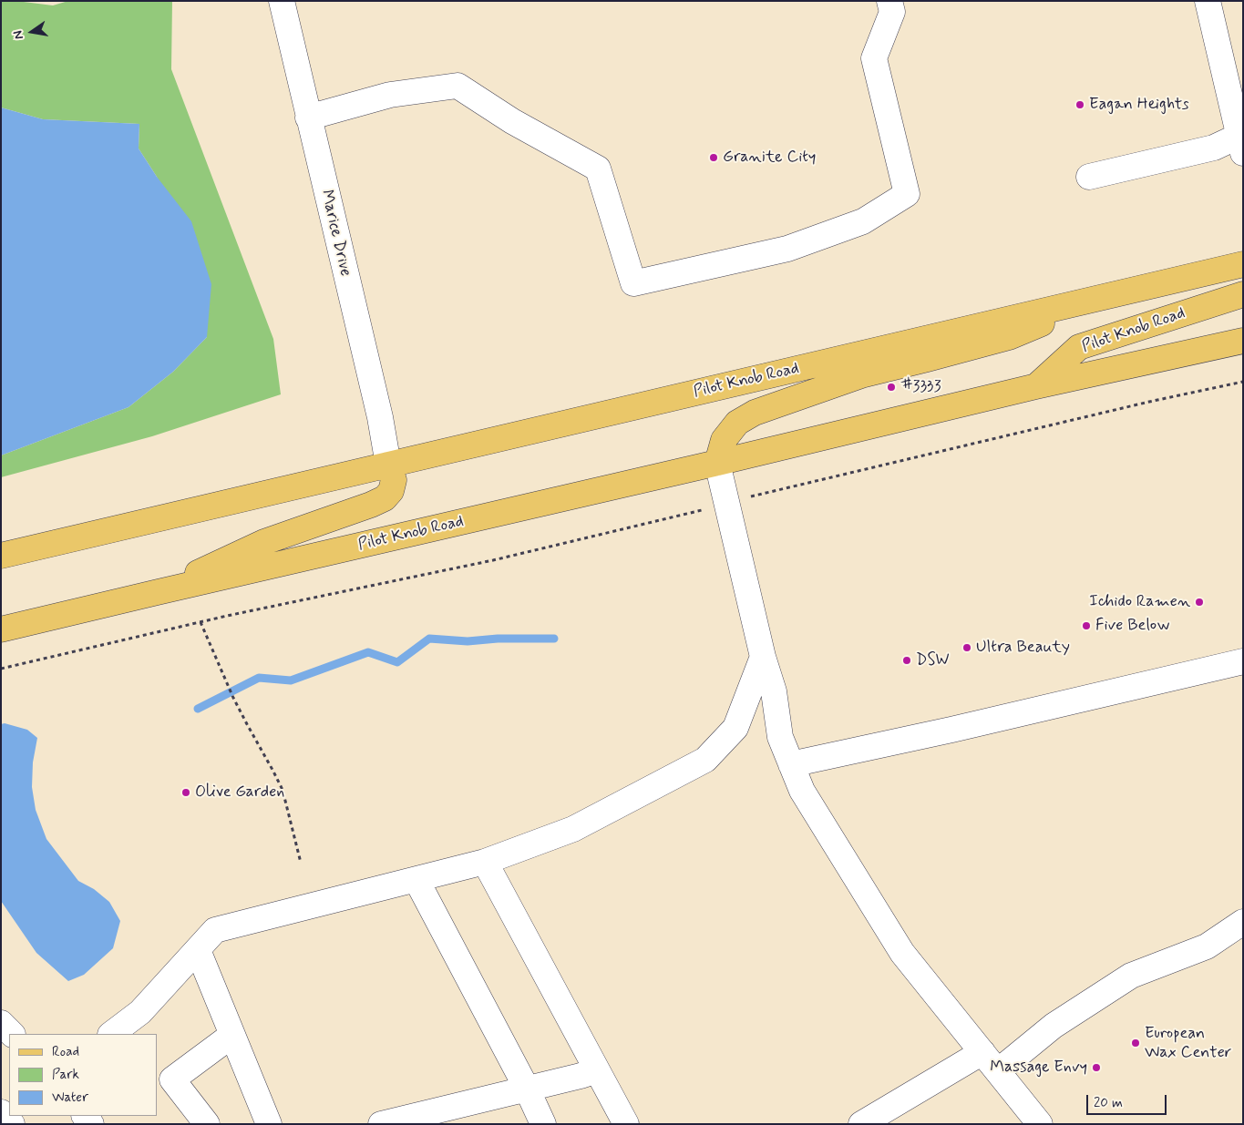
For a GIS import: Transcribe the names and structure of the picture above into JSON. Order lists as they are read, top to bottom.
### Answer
{
  "streets": {
    "main road": ["Pilot Knob Road"],
    "street": ["Marice Drive"]
  },
  "crossings": [
    ["Marice Drive", "Pilot Knob Road"]
  ],
  "places": [
    "Eagan Heights",
    "Granite City",
    "#3333",
    "Ichido Ramen",
    "Five Below",
    "Ultra Beauty",
    "DSW",
    "Olive Garden",
    "European Wax Center",
    "Massage Envy"
  ],
  "legend": ["Road", "Park", "Water"],
  "scale_bar": "20 m",
  "north": "left"
}
